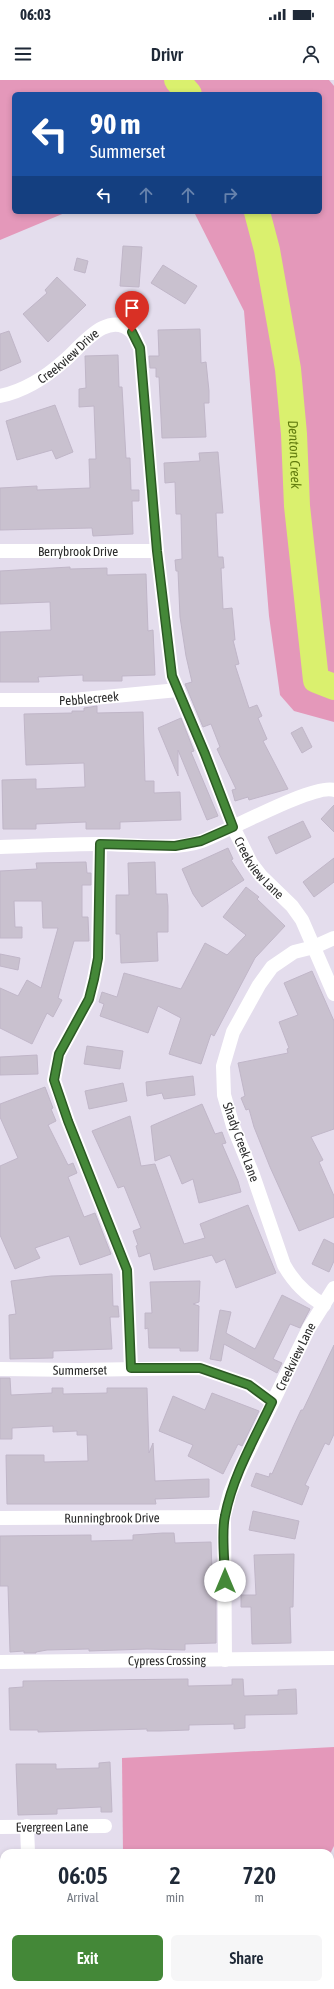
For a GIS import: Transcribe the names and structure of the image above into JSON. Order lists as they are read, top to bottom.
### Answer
{
  "streets": {
    "street": [
      "Creekview Drive",
      "Berrybrook Drive",
      "Pebblecreek",
      "Creekview Lane",
      "Shady Creek Lane",
      "Summerset",
      "Runningbrook Drive",
      "Cypress Crossing",
      "Evergreen Lane"
    ]
  },
  "crossings": [
    ["Creekview Drive", "Berrybrook Drive"],
    ["Creekview Drive", "Pebblecreek"],
    ["Creekview Drive", "Creekview Lane"],
    ["Pebblecreek", "Creekview Lane"],
    ["Creekview Lane", "Shady Creek Lane"],
    ["Creekview Lane", "Summerset"],
    ["Creekview Lane", "Runningbrook Drive"],
    ["Creekview Lane", "Cypress Crossing"]
  ],
  "water": ["Denton Creek"],
  "page": {
    "status": "06:03",
    "header": "Drivr",
    "turn": ["90 m", "Summerset"],
    "eta": [
      "06:05",
      "Arrival",
      "2",
      "min",
      "720",
      "m"
    ],
    "buttons": ["Exit", "Share"]
  }
}
